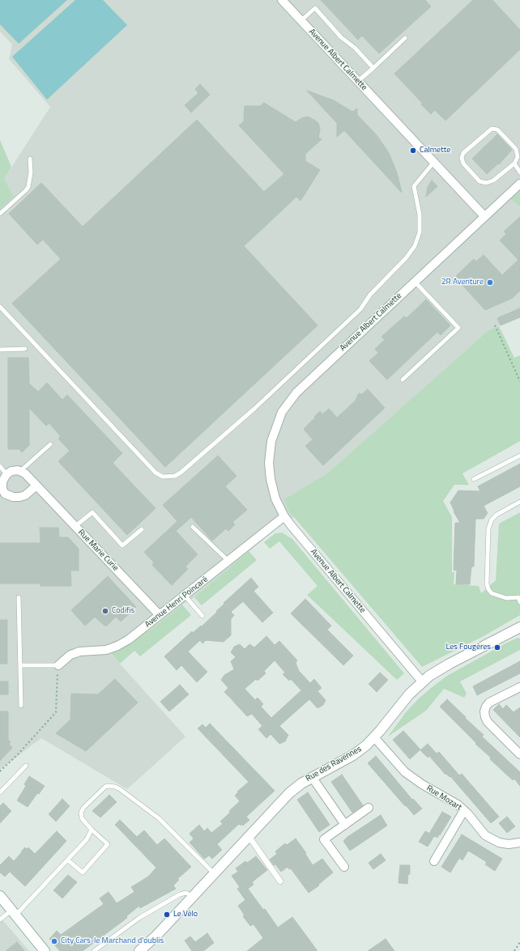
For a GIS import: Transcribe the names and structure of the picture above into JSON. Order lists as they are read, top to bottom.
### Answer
{
  "streets": {
    "street": [
      "Avenue Albert Calmette",
      "Rue Marie Curie",
      "Avenue Henri Poincaré",
      "Rue des Ravennes",
      "Rue Mozart"
    ]
  },
  "crossings": [
    ["Avenue Albert Calmette", "Avenue Henri Poincaré"],
    ["Avenue Albert Calmette", "Rue des Ravennes"],
    ["Rue Marie Curie", "Avenue Henri Poincaré"],
    ["Rue des Ravennes", "Rue Mozart"]
  ],
  "places": [
    "Calmette",
    "2R Aventure",
    "Codifis",
    "Les Fougères",
    "Le Vélo",
    "City Cars-le Marchand d'oublis"
  ]
}
